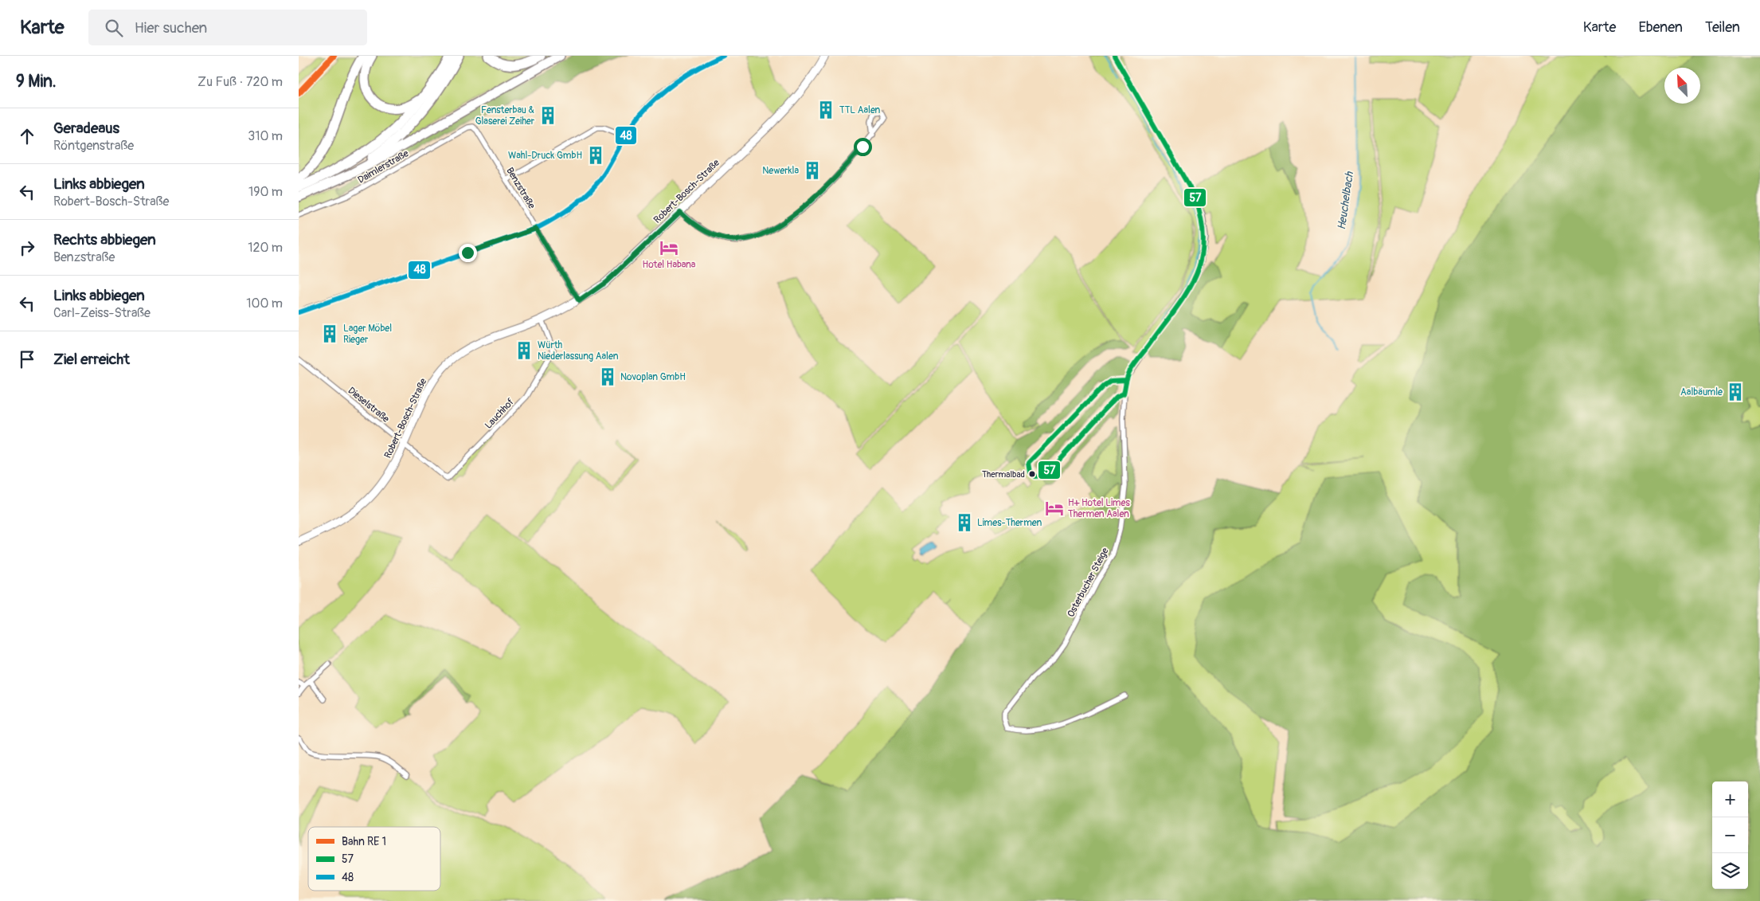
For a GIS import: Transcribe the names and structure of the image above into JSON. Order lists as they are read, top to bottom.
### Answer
{
  "streets": {
    "street": [
      "Daimlerstraße",
      "Benzstraße",
      "Robert-Bosch-Straße",
      "Dieselstraße",
      "Lauchhof",
      "Osterbucher Steige"
    ]
  },
  "crossings": [
    ["Daimlerstraße", "Benzstraße"],
    ["Benzstraße", "Robert-Bosch-Straße"],
    ["Robert-Bosch-Straße", "Dieselstraße"],
    ["Robert-Bosch-Straße", "Lauchhof"],
    ["Dieselstraße", "Lauchhof"]
  ],
  "water": ["Heuchelbach"],
  "places": {
    "building": [
      "TTL Aalen",
      "Fensterbau & Glaserei Zeiher",
      "Wahl-Druck GmbH",
      "Newerkla",
      "Lager Möbel Rieger",
      "Würth Niederlassung Aalen",
      "Novoplan GmbH",
      "Aalbäumle",
      "Limes-Thermen"
    ],
    "hotel": ["Hotel Habana", "H+ Hotel Limes Thermen Aalen"],
    "other": ["Thermalbad"]
  },
  "lines": ["transit line 57", "transit line 48"],
  "legend": ["Bahn RE 1", "57", "48"],
  "north": "top left",
  "page": {
    "header": "Karte",
    "search": "Hier suchen",
    "nav": ["Karte", "Ebenen", "Teilen"],
    "heading": ["9 Min.", "Zu Fuß · 720 m"],
    "list": [
      ["Geradeaus", "Röntgenstraße", "310 m"],
      ["Links abbiegen", "Robert-Bosch-Straße", "190 m"],
      ["Rechts abbiegen", "Benzstraße", "120 m"],
      ["Links abbiegen", "Carl-Zeiss-Straße", "100 m"],
      "Ziel erreicht"
    ],
    "map_buttons": ["+", "−"]
  }
}
